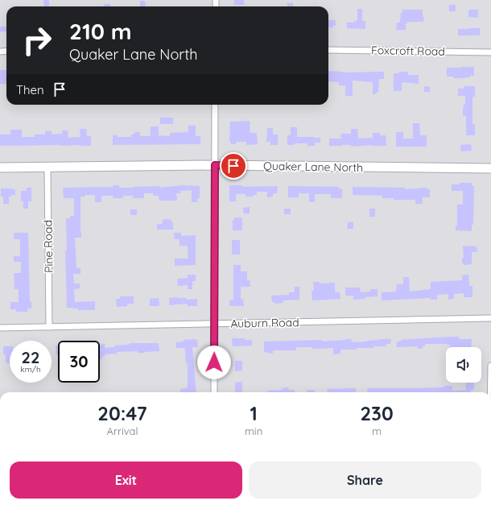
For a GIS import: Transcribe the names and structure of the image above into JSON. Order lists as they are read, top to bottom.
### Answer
{
  "streets": {
    "street": [
      "Foxcroft Road",
      "Quaker Lane North",
      "Pine Road",
      "Auburn Road"
    ]
  },
  "crossings": [
    ["Quaker Lane North", "Pine Road"],
    ["Pine Road", "Auburn Road"]
  ],
  "page": {
    "turn": ["210 m", "Quaker Lane North"],
    "then": "Then",
    "speed": "22 km/h",
    "limit": "30",
    "eta": [
      "20:47",
      "Arrival",
      "1",
      "min",
      "230",
      "m"
    ],
    "buttons": ["Exit", "Share"]
  }
}
